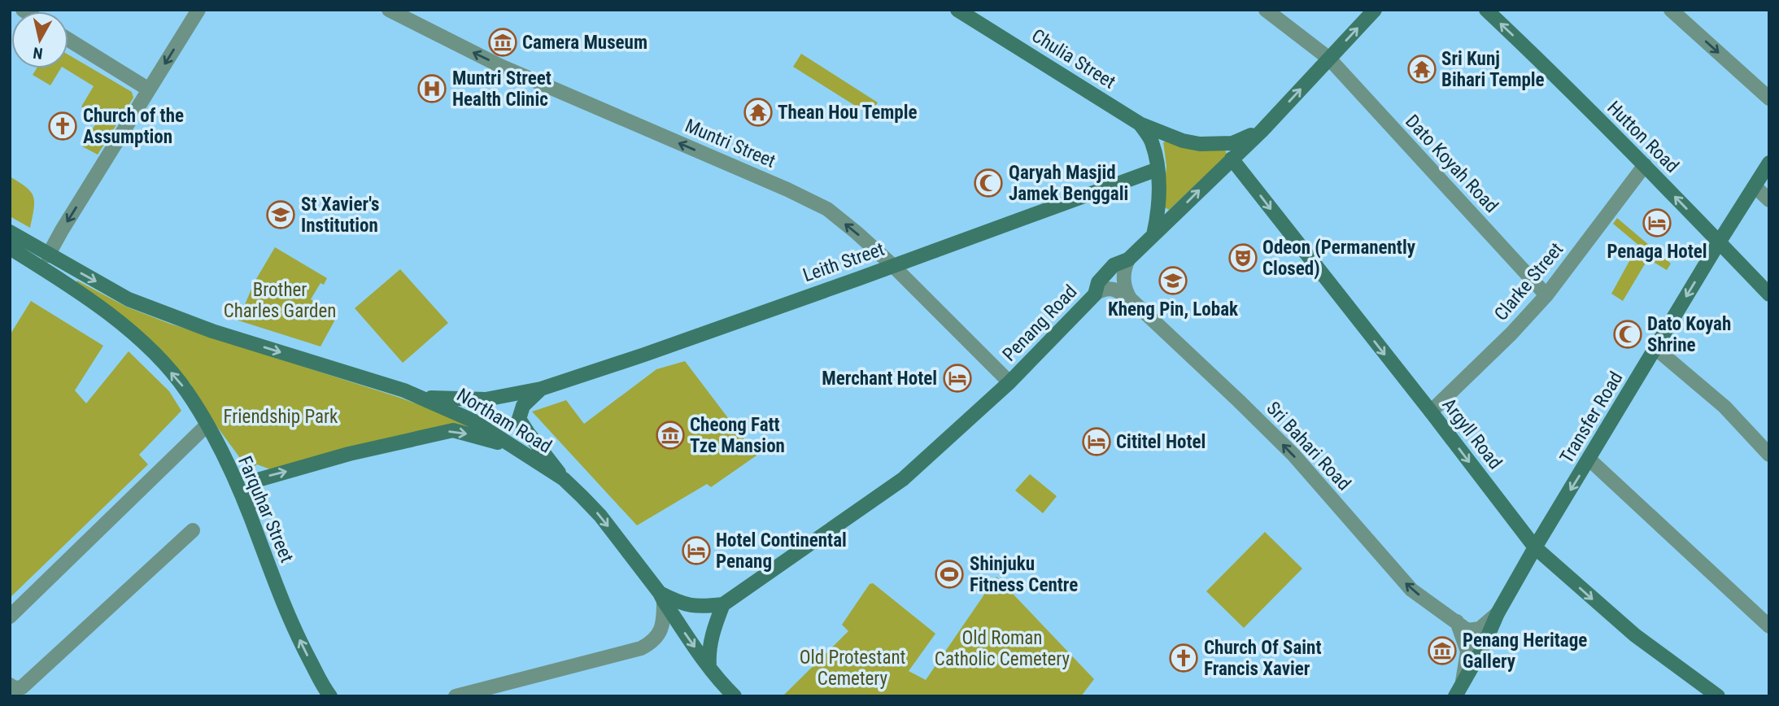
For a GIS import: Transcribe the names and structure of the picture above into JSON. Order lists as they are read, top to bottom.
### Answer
{
  "streets": {
    "main road": [
      "Chulia Street",
      "Hutton Road",
      "Leith Street",
      "Penang Road",
      "Transfer Road",
      "Northam Road",
      "Argyll Road",
      "Farquhar Street"
    ],
    "street": [
      "Muntri Street",
      "Dato Koyah Road",
      "Clarke Street",
      "Sri Bahari Road"
    ]
  },
  "crossings": [
    ["Chulia Street", "Leith Street"],
    ["Chulia Street", "Penang Road"],
    ["Hutton Road", "Clarke Street"],
    ["Hutton Road", "Transfer Road"],
    ["Muntri Street", "Leith Street"],
    ["Muntri Street", "Penang Road"],
    ["Dato Koyah Road", "Clarke Street"],
    ["Dato Koyah Road", "Penang Road"],
    ["Leith Street", "Northam Road"],
    ["Clarke Street", "Argyll Road"],
    ["Penang Road", "Argyll Road"],
    ["Penang Road", "Sri Bahari Road"],
    ["Transfer Road", "Argyll Road"],
    ["Transfer Road", "Sri Bahari Road"]
  ],
  "one_way": [
    "Hutton Road",
    "Muntri Street",
    "Transfer Road",
    "Northam Road",
    "Argyll Road",
    "Sri Bahari Road",
    "Farquhar Street"
  ],
  "parks": [
    "Brother Charles Garden",
    "Friendship Park",
    "Old Roman Catholic Cemetery",
    "Old Protestant Cemetery"
  ],
  "places": {
    "museum": ["Camera Museum", "Cheong Fatt Tze Mansion", "Penang Heritage Gallery"],
    "temple": ["Sri Kunj Bihari Temple", "Thean Hou Temple"],
    "hospital": ["Muntri Street Health Clinic"],
    "church": ["Church of the Assumption", "Church Of Saint Francis Xavier"],
    "mosque": ["Qaryah Masjid Jamek Benggali", "Dato Koyah Shrine"],
    "school or university": ["St Xavier's Institution", "Kheng Pin, Lobak"],
    "hotel": [
      "Penaga Hotel",
      "Merchant Hotel",
      "Cititel Hotel",
      "Hotel Continental Penang"
    ],
    "theatre": ["Odeon (Permanently Closed)"],
    "sports": ["Shinjuku Fitness Centre"]
  },
  "north": "bottom"
}
